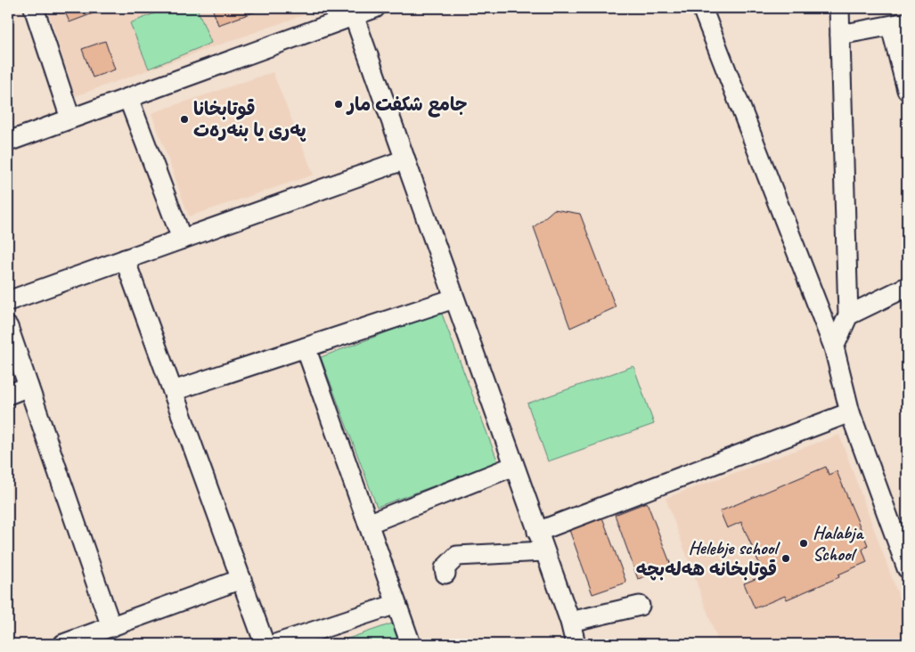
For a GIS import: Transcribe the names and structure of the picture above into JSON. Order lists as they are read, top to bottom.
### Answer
{
  "places": [
    "جامع شكفت مار",
    "قوتابخانا پەری یا بنەرەت",
    "Halabja School",
    "Helebje school قوتابخانە هەلەبچە"
  ]
}
